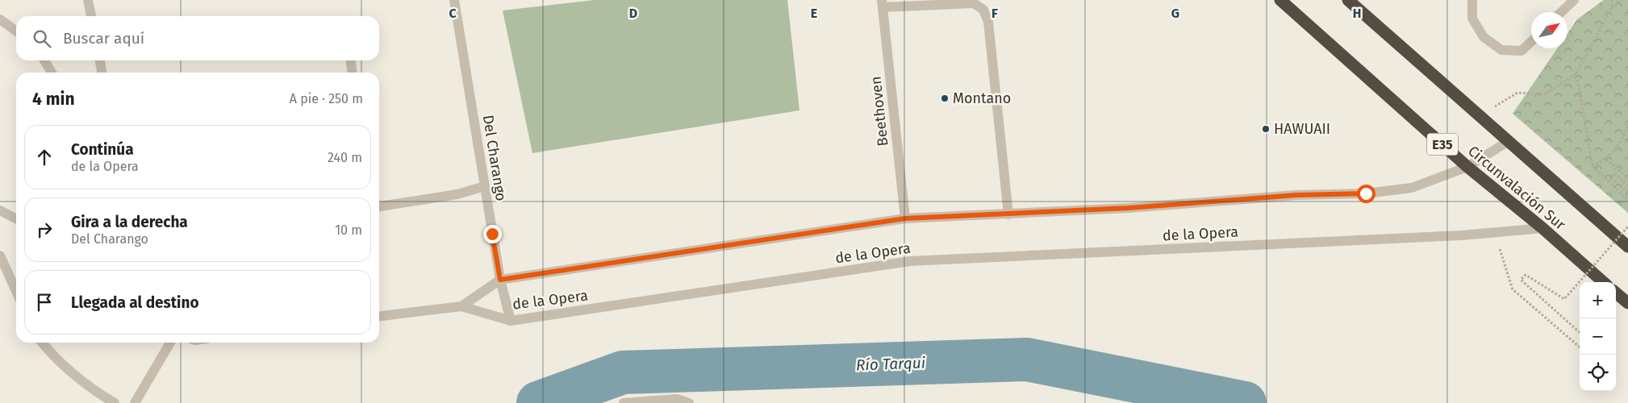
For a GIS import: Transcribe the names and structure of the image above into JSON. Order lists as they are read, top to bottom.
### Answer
{
  "streets": {
    "highway": ["E35", "Circunvalación Sur"],
    "street": ["Beethoven", "Del Charango", "de la Opera"]
  },
  "crossings": [
    ["Beethoven", "de la Opera"],
    ["Del Charango", "de la Opera"],
    ["Circunvalación Sur", "de la Opera"]
  ],
  "water": ["Río Tarqui"],
  "places": ["Montano", "HAWUAII"],
  "north": "top right",
  "page": {
    "search": "Buscar aquí",
    "heading": ["4 min", "A pie · 250 m"],
    "list": [
      ["Continúa", "de la Opera", "240 m"],
      ["Gira a la derecha", "Del Charango", "10 m"],
      "Llegada al destino"
    ],
    "map_buttons": ["+", "−"]
  },
  "grid": {
    "columns": [
      "C",
      "D",
      "E",
      "F",
      "G",
      "H"
    ]
  }
}
